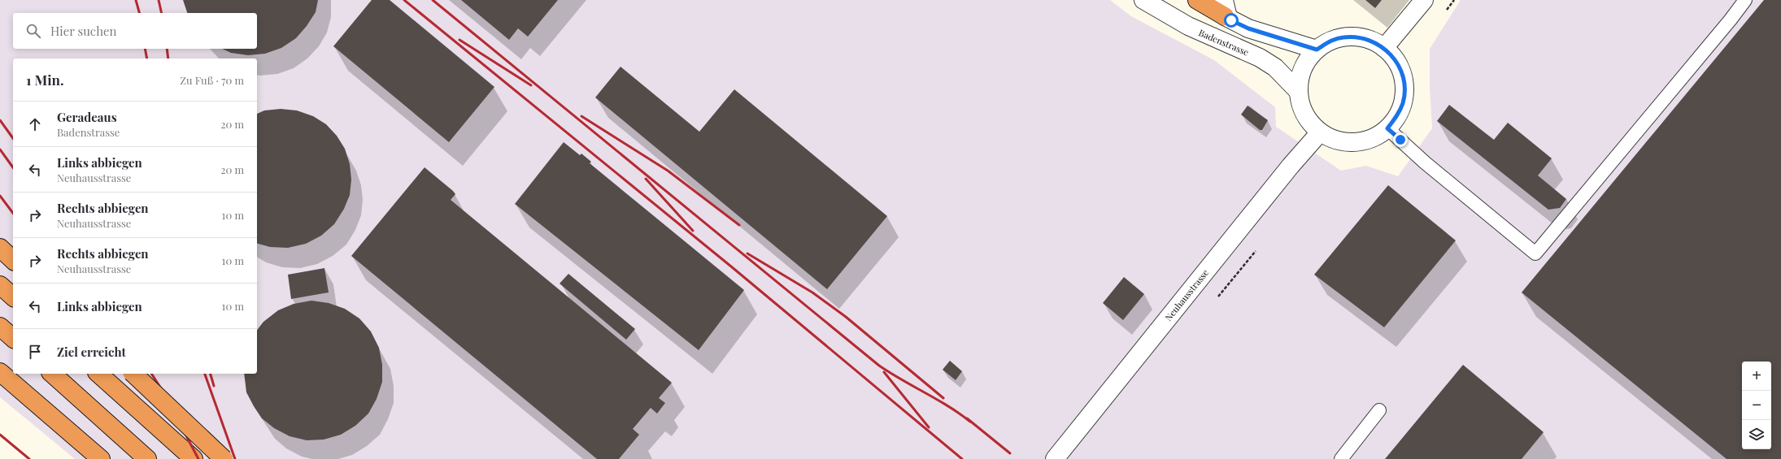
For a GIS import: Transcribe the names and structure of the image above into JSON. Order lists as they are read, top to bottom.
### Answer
{
  "streets": {
    "street": ["Badenstrasse", "Neuhausstrasse"]
  },
  "crossings": [
    ["Badenstrasse", "Neuhausstrasse"]
  ],
  "page": {
    "search": "Hier suchen",
    "heading": ["1 Min.", "Zu Fuß · 70 m"],
    "list": [
      ["Geradeaus", "Badenstrasse", "20 m"],
      ["Links abbiegen", "Neuhausstrasse", "20 m"],
      ["Rechts abbiegen", "Neuhausstrasse", "10 m"],
      ["Rechts abbiegen", "Neuhausstrasse", "10 m"],
      ["Links abbiegen", "10 m"],
      "Ziel erreicht"
    ],
    "map_buttons": ["+", "−"]
  }
}
